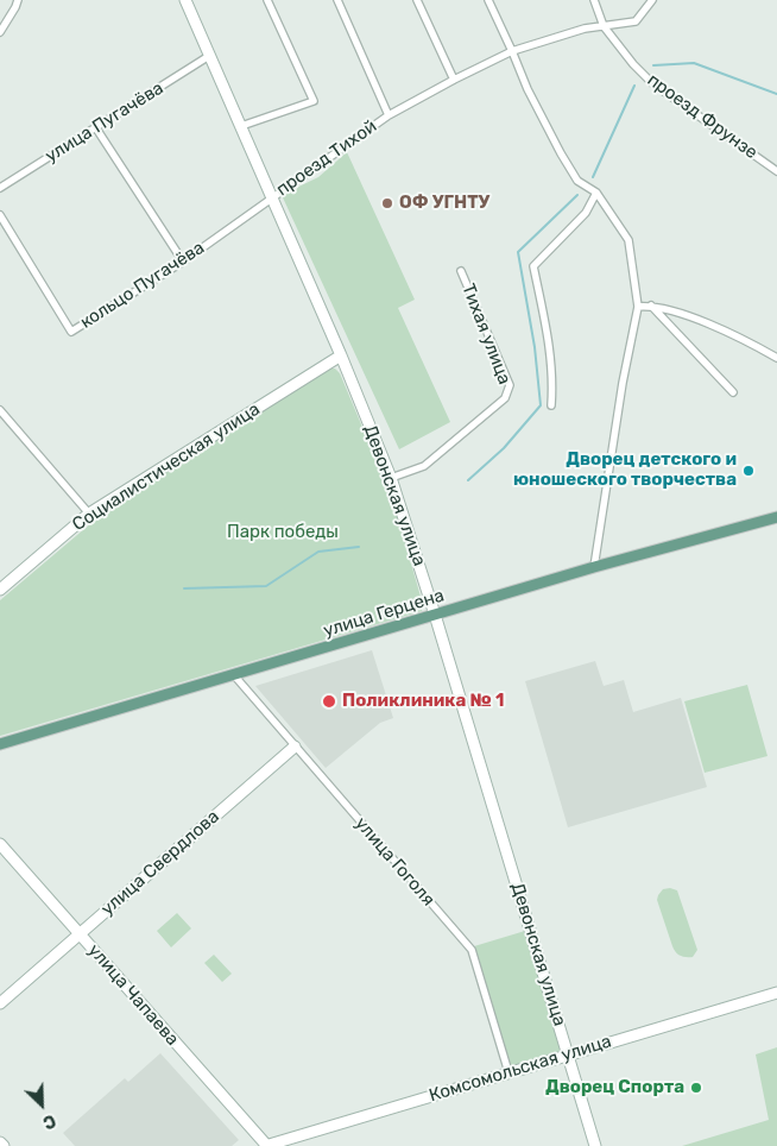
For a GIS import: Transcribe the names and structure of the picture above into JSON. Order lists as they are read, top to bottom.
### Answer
{
  "streets": {
    "main road": [
      "Социалистическая улица",
      "Девонская улица",
      "улица Герцена",
      "улица Свердлова",
      "улица Чапаева",
      "Комсомольская улица"
    ],
    "street": [
      "проезд Фрунзе",
      "улица Пугачёва",
      "проезд Тихой",
      "кольцо Пугачёва",
      "Тихая улица",
      "улица Гоголя"
    ]
  },
  "crossings": [
    ["проезд Фрунзе", "проезд Тихой"],
    ["улица Пугачёва", "Девонская улица"],
    ["проезд Тихой", "кольцо Пугачёва"],
    ["проезд Тихой", "Девонская улица"],
    ["кольцо Пугачёва", "Девонская улица"],
    ["Тихая улица", "Девонская улица"],
    ["Социалистическая улица", "Девонская улица"],
    ["Девонская улица", "улица Герцена"],
    ["Девонская улица", "Комсомольская улица"],
    ["улица Герцена", "улица Гоголя"],
    ["улица Гоголя", "улица Свердлова"],
    ["улица Гоголя", "Комсомольская улица"],
    ["улица Свердлова", "улица Чапаева"],
    ["улица Чапаева", "Комсомольская улица"]
  ],
  "parks": ["Парк победы"],
  "places": [
    "ОФ УГНТУ",
    "Дворец детского и юношеского творчества",
    "Поликлиника № 1",
    "Дворец Спорта"
  ],
  "north": "bottom right"
}
